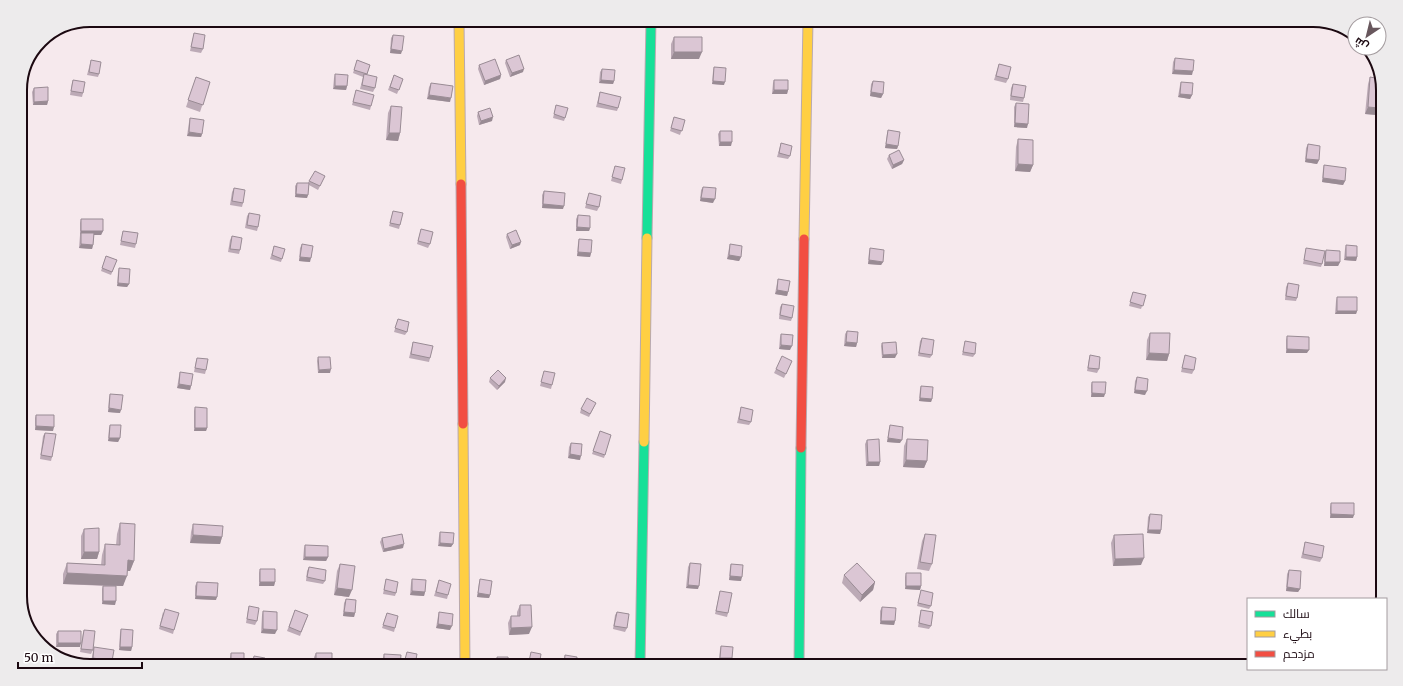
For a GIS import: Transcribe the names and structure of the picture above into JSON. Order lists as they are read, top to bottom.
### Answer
{
  "legend": ["سالك", "بطيء", "مزدحم"],
  "scale_bar": "50 m",
  "north": "bottom left"
}
